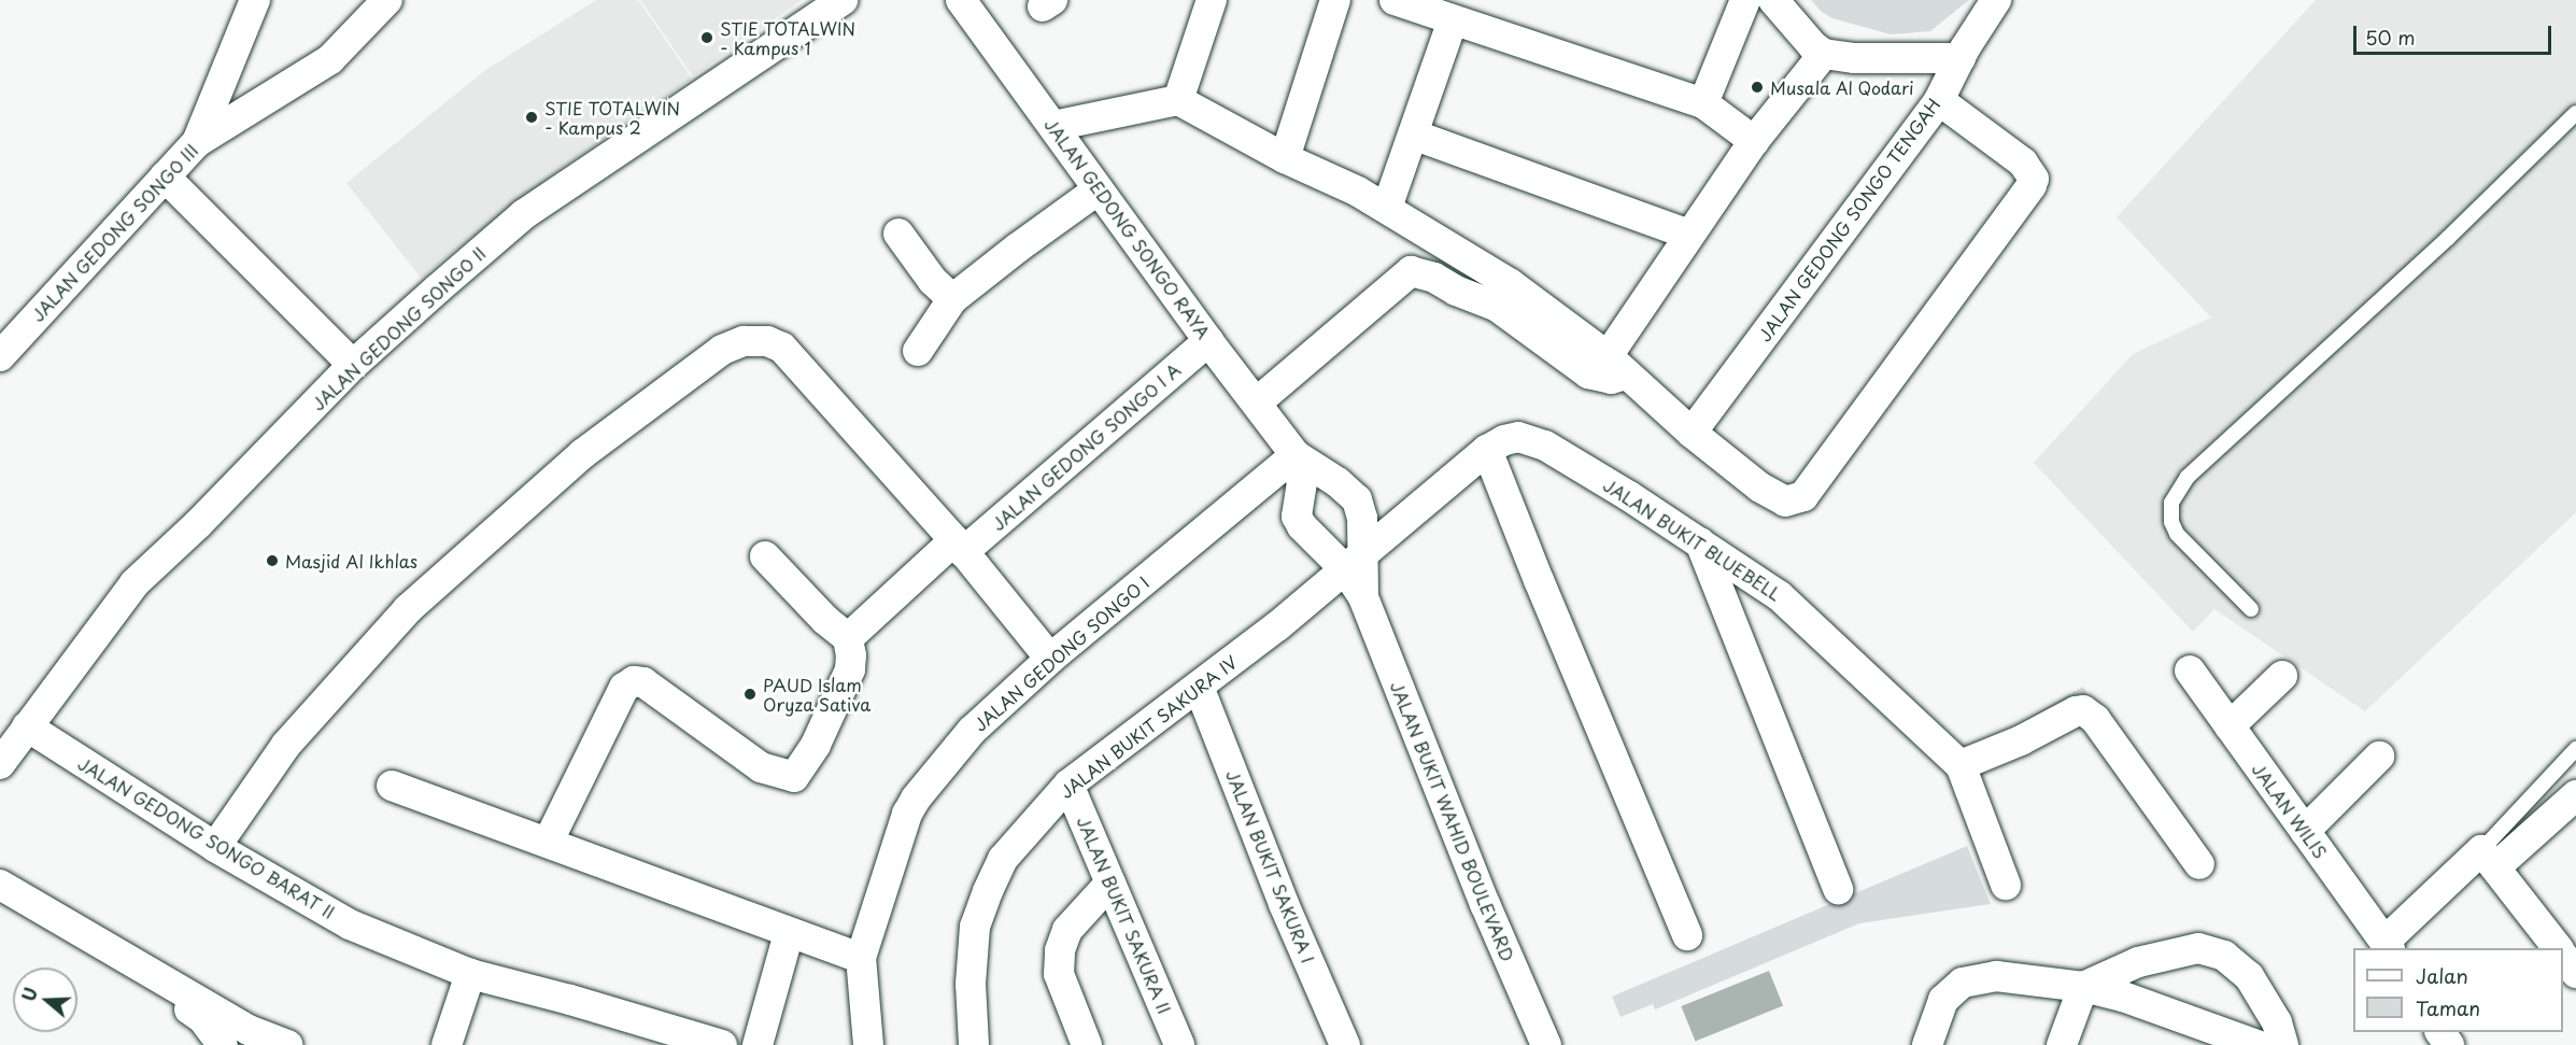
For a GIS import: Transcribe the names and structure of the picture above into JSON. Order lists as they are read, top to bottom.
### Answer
{
  "streets": {
    "street": [
      "JALAN GEDONG SONGO TENGAH",
      "JALAN GEDONG SONGO RAYA",
      "JALAN GEDONG SONGO III",
      "JALAN GEDONG SONGO II",
      "JALAN GEDONG SONGO I A",
      "JALAN BUKIT BLUEBELL",
      "JALAN GEDONG SONGO I",
      "JALAN BUKIT SAKURA IV",
      "JALAN WILIS",
      "JALAN BUKIT WAHID BOULEVARD",
      "JALAN GEDONG SONGO BARAT II",
      "JALAN BUKIT SAKURA I",
      "JALAN BUKIT SAKURA II"
    ]
  },
  "crossings": [
    ["JALAN GEDONG SONGO RAYA", "JALAN GEDONG SONGO I A"],
    ["JALAN GEDONG SONGO RAYA", "JALAN GEDONG SONGO I"],
    ["JALAN GEDONG SONGO RAYA", "JALAN BUKIT WAHID BOULEVARD"],
    ["JALAN GEDONG SONGO II", "JALAN GEDONG SONGO BARAT II"],
    ["JALAN BUKIT BLUEBELL", "JALAN BUKIT SAKURA IV"],
    ["JALAN BUKIT BLUEBELL", "JALAN BUKIT WAHID BOULEVARD"],
    ["JALAN GEDONG SONGO I", "JALAN BUKIT WAHID BOULEVARD"],
    ["JALAN BUKIT SAKURA IV", "JALAN BUKIT WAHID BOULEVARD"],
    ["JALAN BUKIT SAKURA IV", "JALAN BUKIT SAKURA I"],
    ["JALAN BUKIT SAKURA IV", "JALAN BUKIT SAKURA II"]
  ],
  "places": [
    "STIE TOTALWIN - Kampus 1",
    "Musala Al Qodari",
    "STIE TOTALWIN - Kampus 2",
    "Masjid Al Ikhlas",
    "PAUD Islam Oryza Sativa"
  ],
  "legend": ["Jalan", "Taman"],
  "scale_bar": "50 m",
  "north": "left"
}
